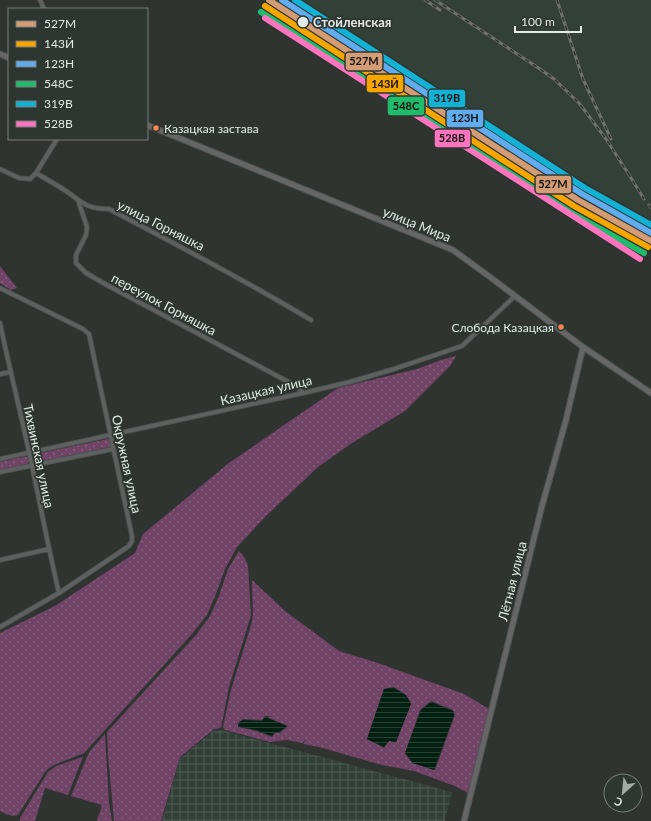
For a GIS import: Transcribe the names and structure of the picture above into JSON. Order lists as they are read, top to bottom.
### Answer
{
  "streets": {
    "main road": ["улица Мира", "Лётная улица"],
    "street": [
      "улица Горняшка",
      "переулок Горняшка",
      "Казацкая улица",
      "Тихвинская улица",
      "Окружная улица"
    ]
  },
  "crossings": [
    ["улица Мира", "Казацкая улица"],
    ["улица Мира", "Лётная улица"],
    ["улица Горняшка", "переулок Горняшка"],
    ["переулок Горняшка", "Казацкая улица"],
    ["Казацкая улица", "Тихвинская улица"],
    ["Казацкая улица", "Окружная улица"],
    ["Тихвинская улица", "Окружная улица"]
  ],
  "places": ["Стойленская", "Казацкая застава", "Слобода Казацкая"],
  "lines": [
    "transit line 527М",
    "transit line 123Н",
    "transit line 319В",
    "transit line 143Й",
    "transit line 548С",
    "transit line 528В"
  ],
  "legend": [
    "527М",
    "143Й",
    "123Н",
    "548С",
    "319В",
    "528В"
  ],
  "scale_bar": "100 m",
  "north": "bottom left"
}
